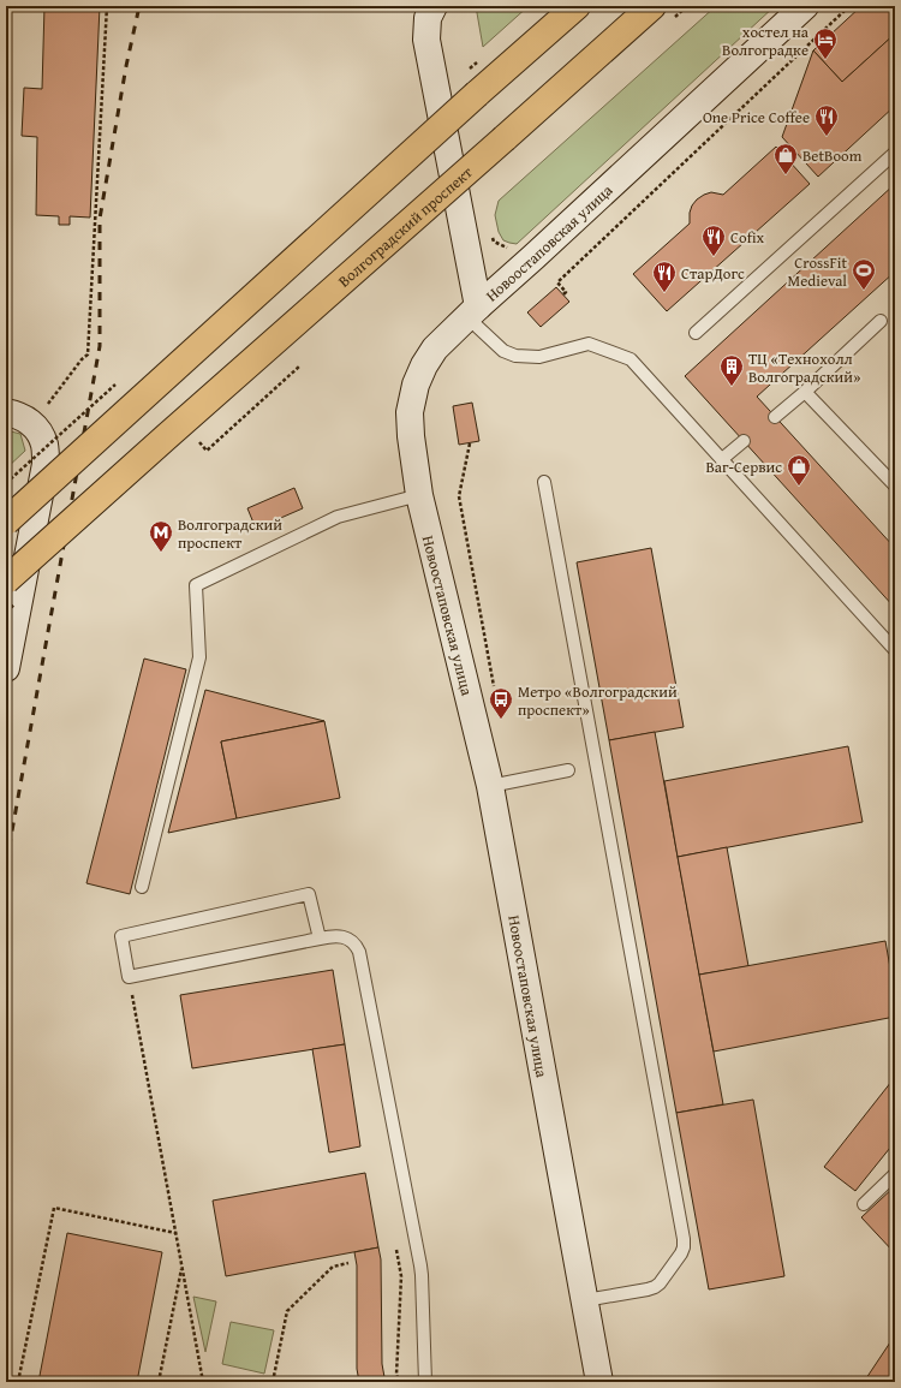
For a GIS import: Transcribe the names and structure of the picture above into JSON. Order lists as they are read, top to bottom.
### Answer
{
  "streets": {
    "main road": ["Волгоградский проспект", "Новоостаповская улица"]
  },
  "places": {
    "hotel": ["хостел на Волгоградке"],
    "restaurant": ["One Price Coffee", "Cofix", "СтарДогс"],
    "shop": ["BetBoom", "Ваг-Сервис"],
    "sports": ["CrossFit Medieval"],
    "building": ["ТЦ «Технохолл Волгоградский»"],
    "metro station": ["Волгоградский проспект"],
    "bus stop": ["Метро «Волгоградский проспект»"]
  }
}
